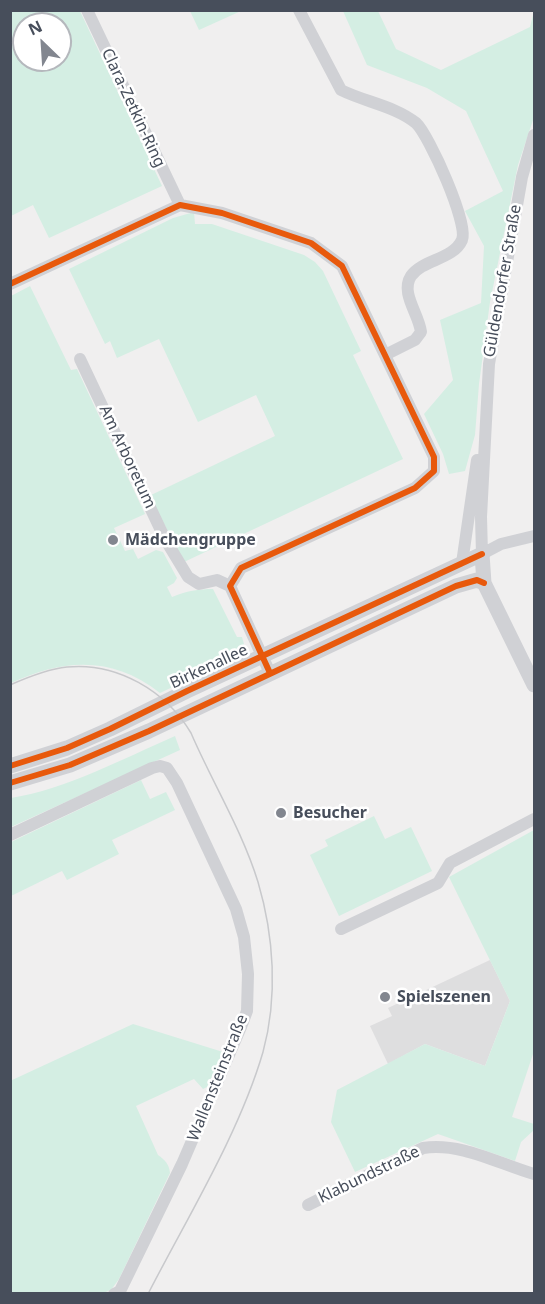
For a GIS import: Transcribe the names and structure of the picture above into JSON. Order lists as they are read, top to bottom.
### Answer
{
  "streets": {
    "street": [
      "Clara-Zetkin-Ring",
      "Güldendorfer Straße",
      "Am Arboretum",
      "Birkenallee",
      "Wallensteinstraße",
      "Klabundstraße"
    ]
  },
  "crossings": [
    ["Güldendorfer Straße", "Birkenallee"]
  ],
  "places": ["Mädchengruppe", "Besucher", "Spielszenen"],
  "north": "top left"
}
